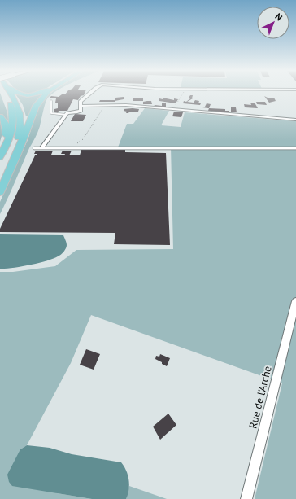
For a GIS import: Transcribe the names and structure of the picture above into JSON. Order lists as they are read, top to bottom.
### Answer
{
  "streets": {
    "street": ["Rue de l'Arche"]
  },
  "north": "top right"
}
